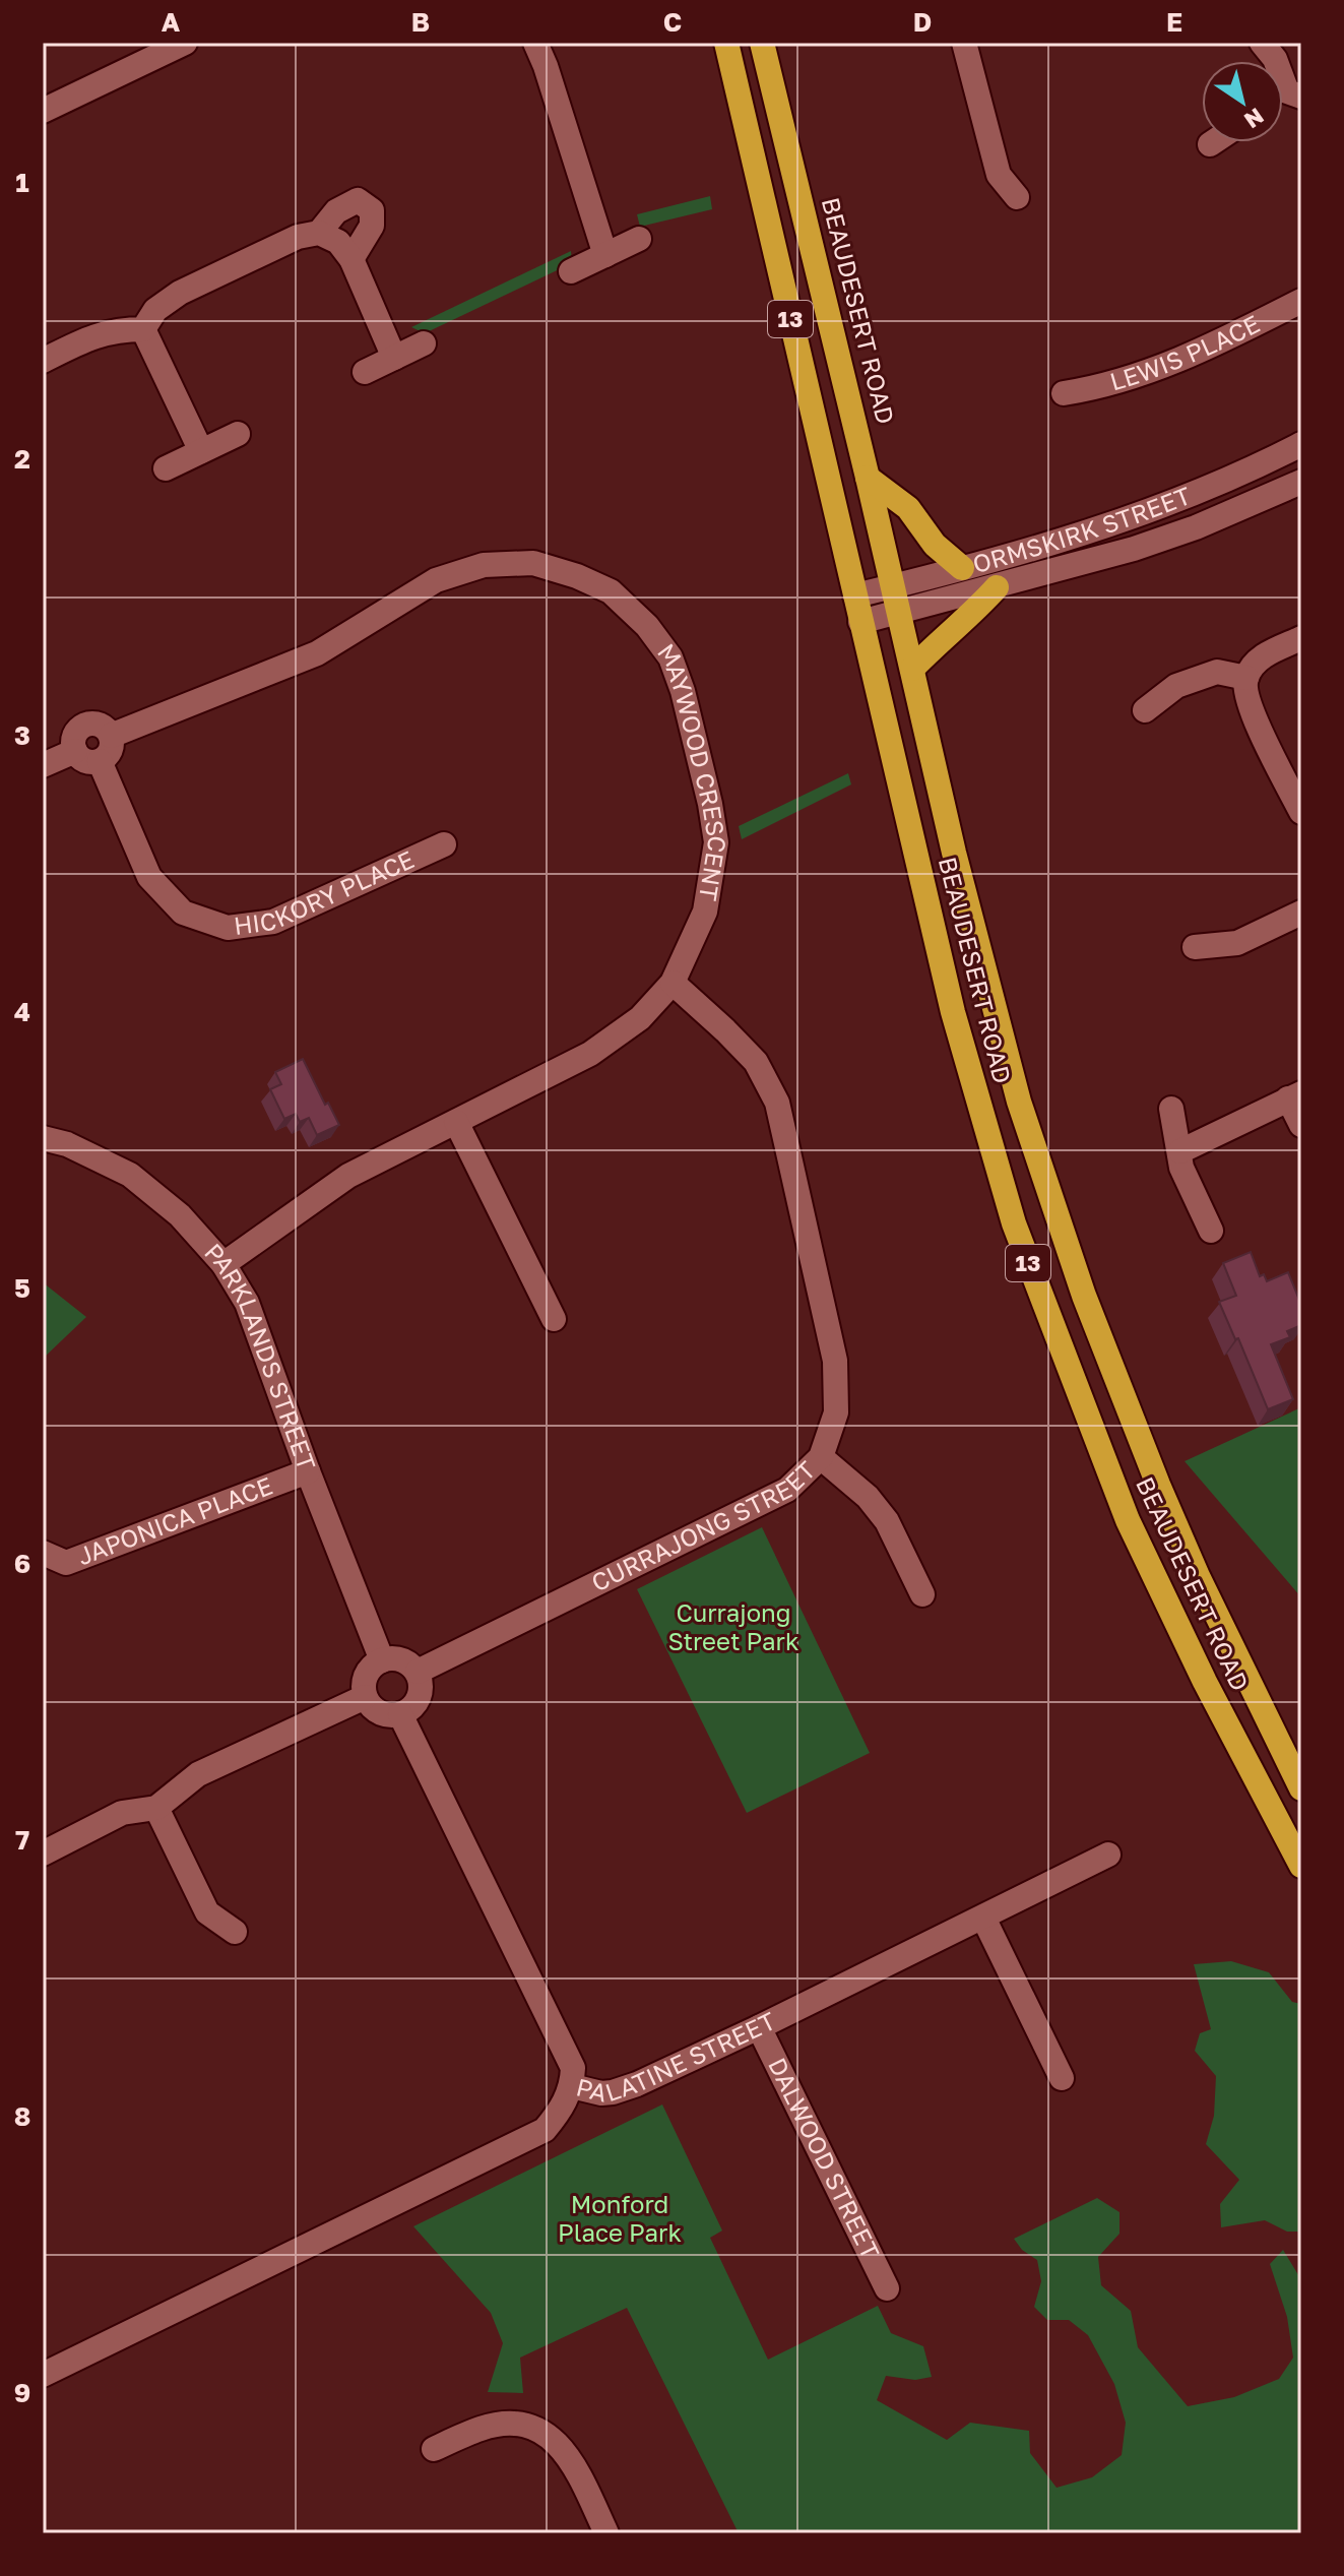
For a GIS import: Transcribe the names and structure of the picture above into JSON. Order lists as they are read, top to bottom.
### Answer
{
  "streets": {
    "highway": ["BEAUDESERT ROAD", "13"],
    "street": [
      "LEWIS PLACE",
      "ORMSKIRK STREET",
      "MAYWOOD CRESCENT",
      "HICKORY PLACE",
      "PARKLANDS STREET",
      "JAPONICA PLACE",
      "CURRAJONG STREET",
      "PALATINE STREET",
      "DALWOOD STREET"
    ]
  },
  "crossings": [
    ["BEAUDESERT ROAD", "ORMSKIRK STREET"],
    ["MAYWOOD CRESCENT", "HICKORY PLACE"],
    ["MAYWOOD CRESCENT", "PARKLANDS STREET"],
    ["MAYWOOD CRESCENT", "CURRAJONG STREET"],
    ["PARKLANDS STREET", "JAPONICA PLACE"],
    ["PARKLANDS STREET", "CURRAJONG STREET"],
    ["PALATINE STREET", "DALWOOD STREET"]
  ],
  "parks": ["Currajong Street Park", "Monford Place Park"],
  "north": "bottom right",
  "grid": {
    "columns": [
      "A",
      "B",
      "C",
      "D",
      "E"
    ],
    "rows": [
      "1",
      "2",
      "3",
      "4",
      "5",
      "6",
      "7",
      "8",
      "9"
    ]
  }
}
